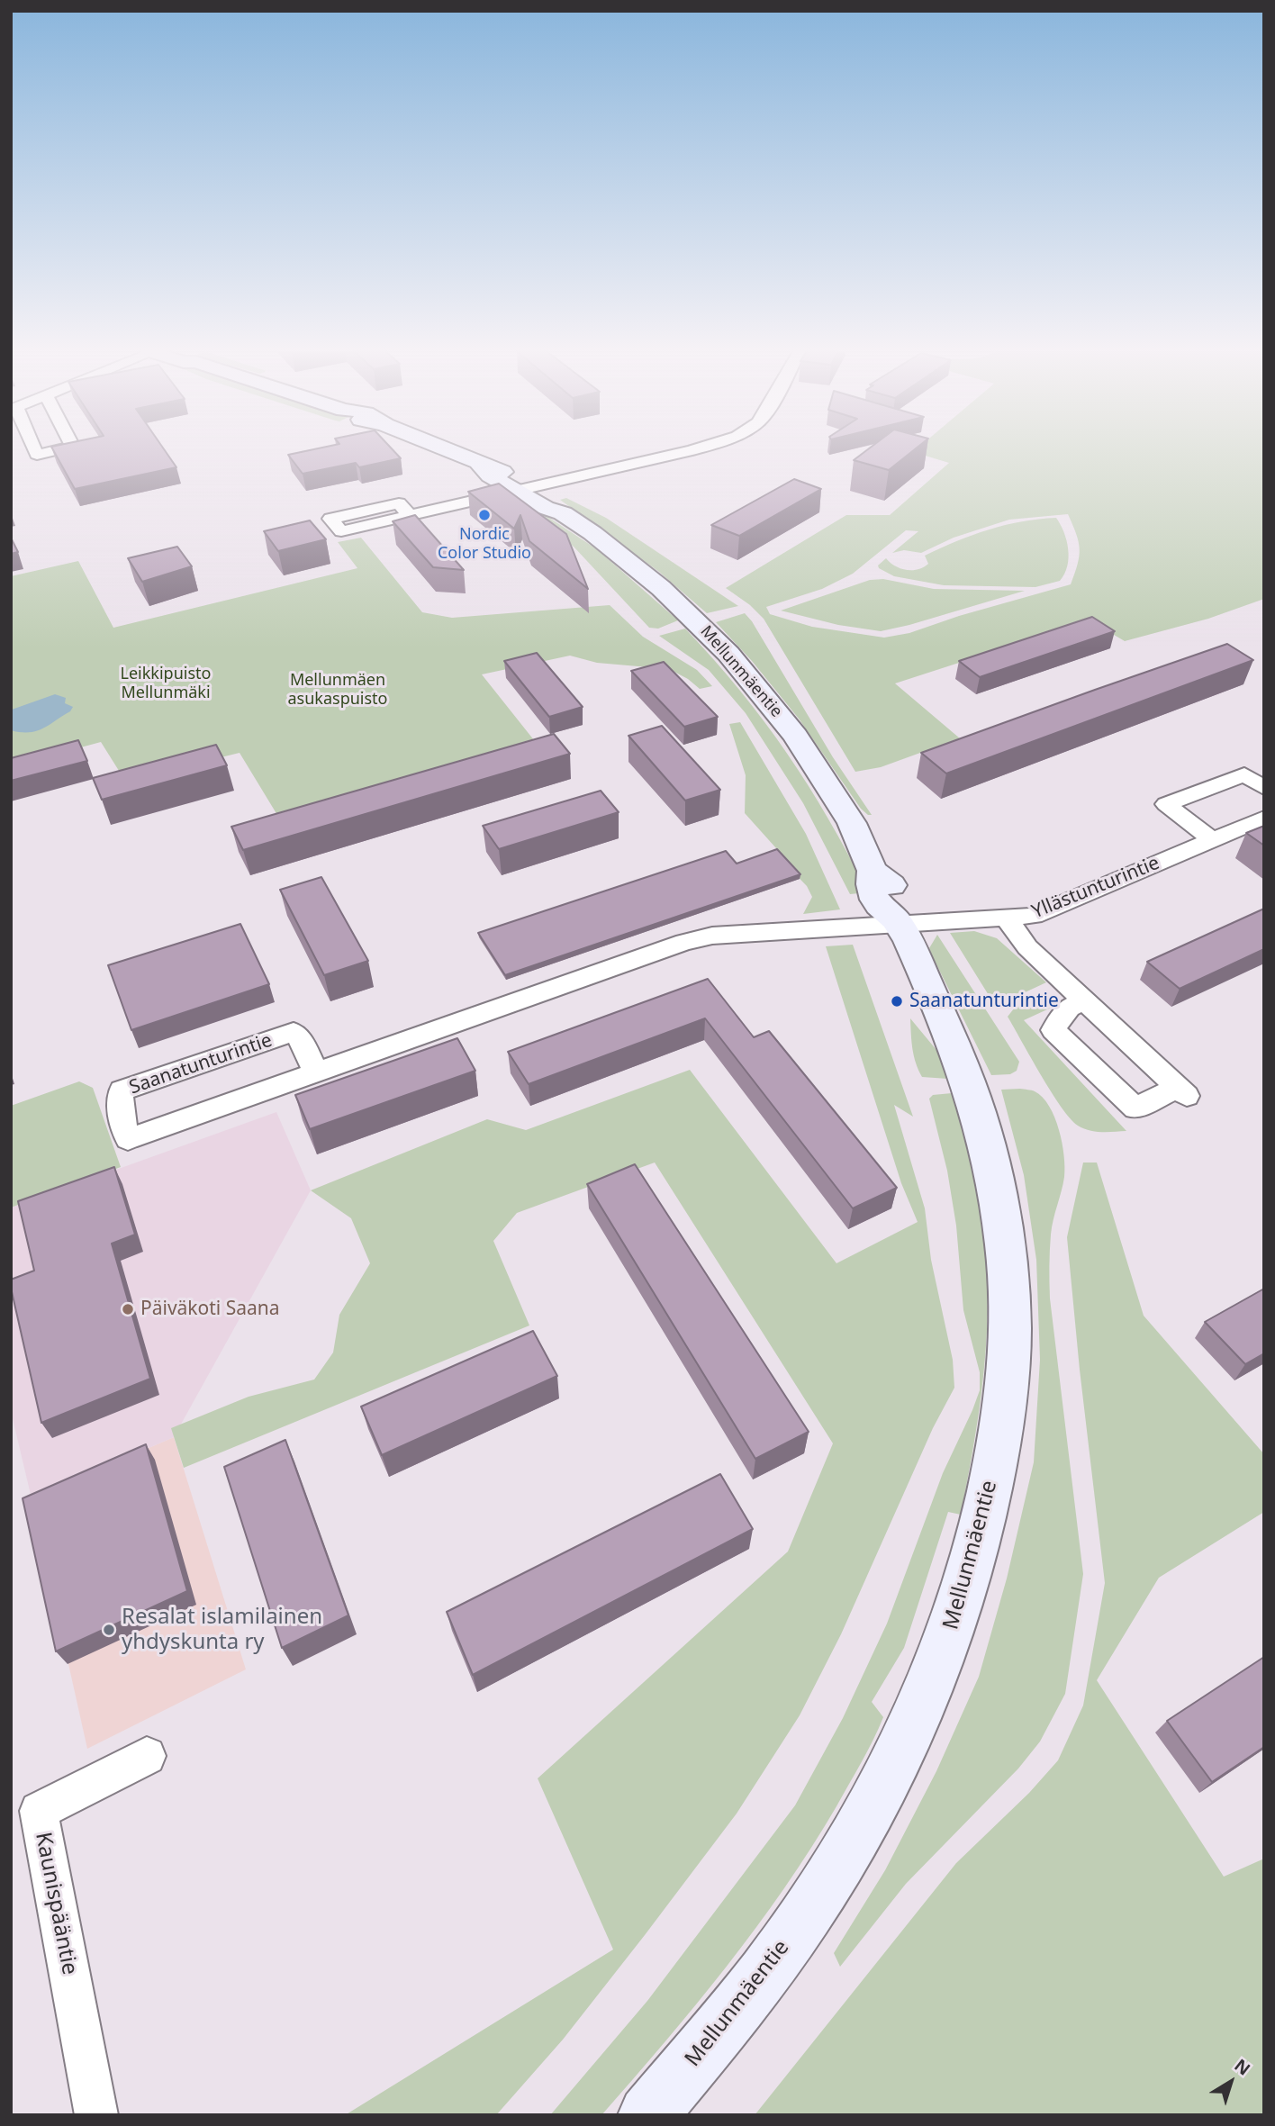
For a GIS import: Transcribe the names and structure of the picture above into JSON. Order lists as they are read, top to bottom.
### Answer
{
  "streets": {
    "main road": ["Mellunmäentie"],
    "street": ["Yllästunturintie", "Saanatunturintie", "Kaunispääntie"]
  },
  "crossings": [
    ["Mellunmäentie", "Yllästunturintie"],
    ["Mellunmäentie", "Saanatunturintie"],
    ["Yllästunturintie", "Saanatunturintie"]
  ],
  "parks": ["Leikkipuisto Mellunmäki", "Mellunmäen asukaspuisto"],
  "places": [
    "Nordic Color Studio",
    "Saanatunturintie",
    "Päiväkoti Saana",
    "Resalat islamilainen yhdyskunta ry"
  ],
  "north": "top right"
}
